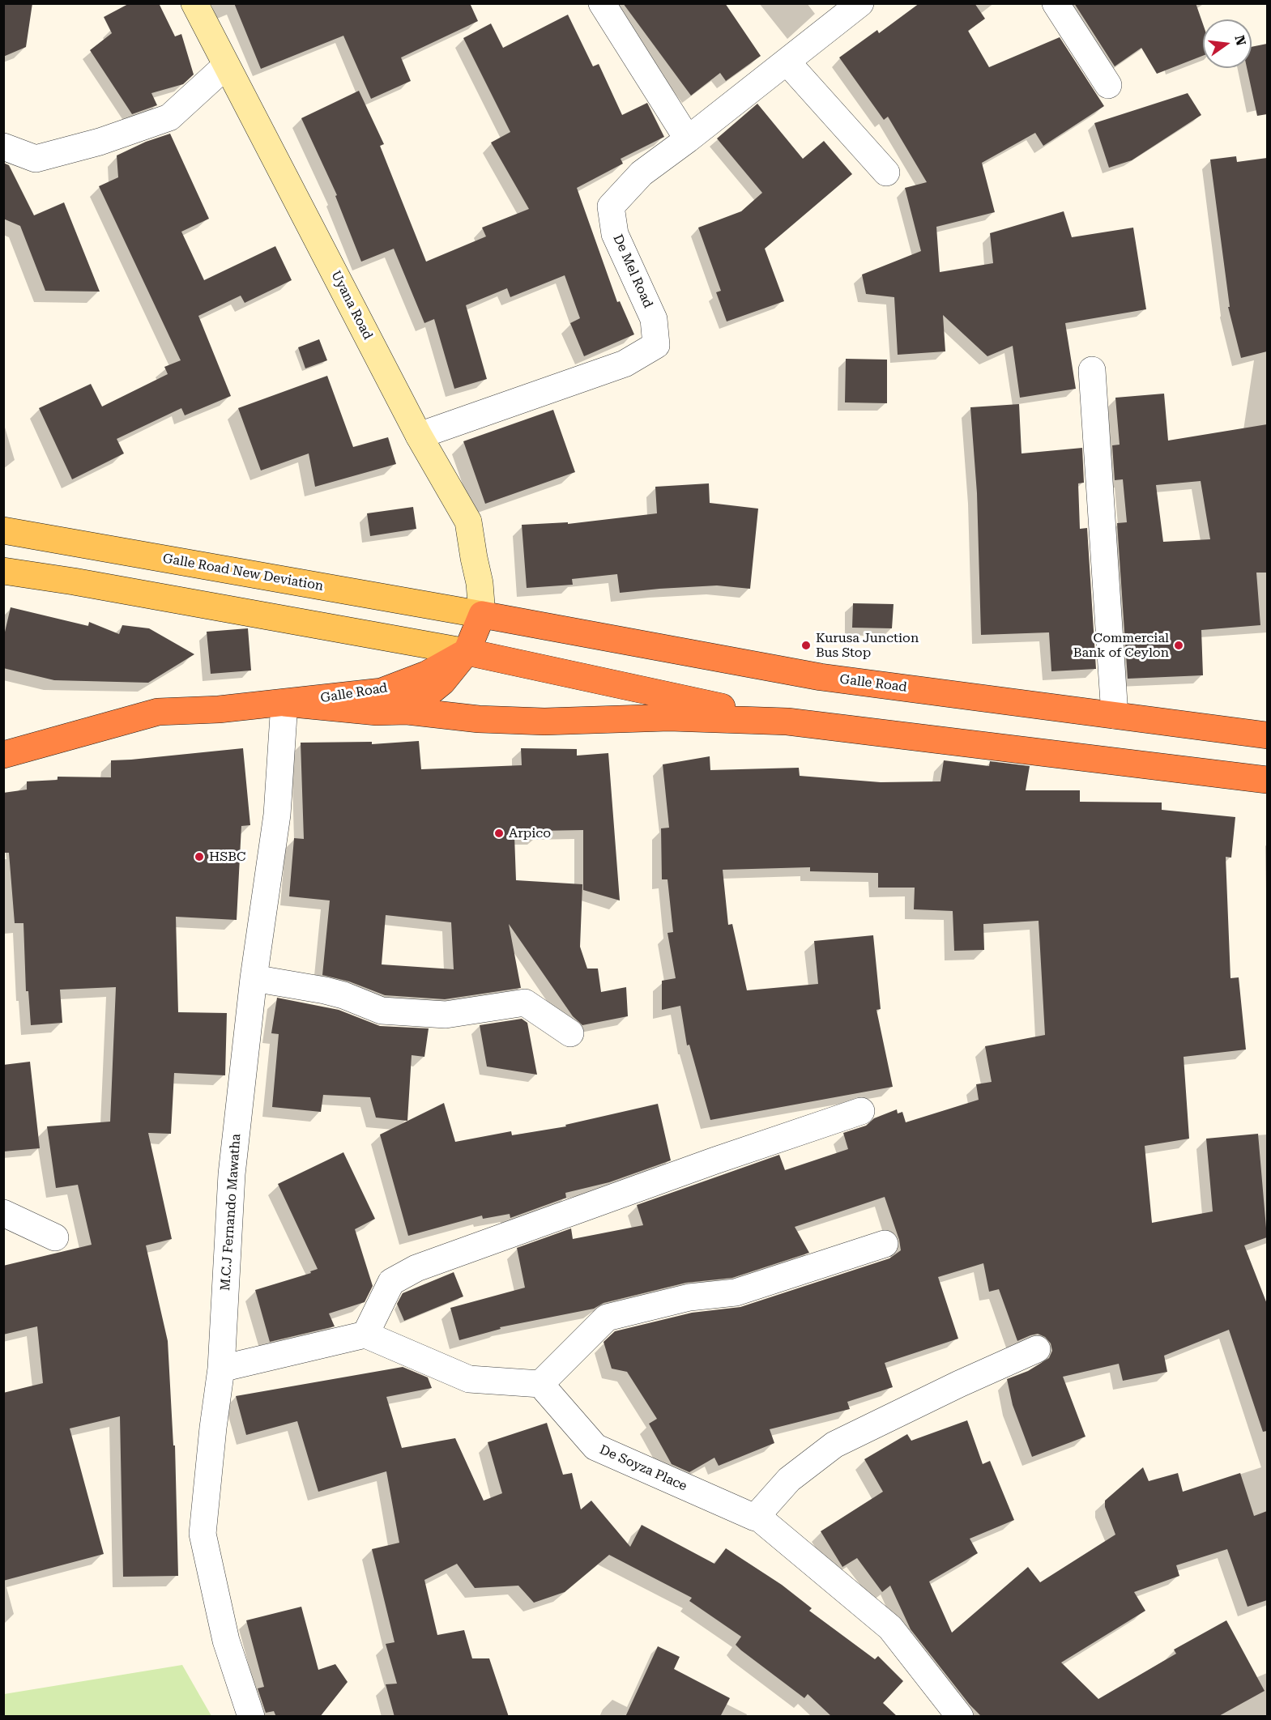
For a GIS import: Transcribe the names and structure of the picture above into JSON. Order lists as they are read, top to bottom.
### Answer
{
  "streets": {
    "highway": ["Galle Road"],
    "main road": ["Galle Road New Deviation"],
    "street": [
      "De Mel Road",
      "Uyana Road",
      "M.C.J Fernando Mawatha",
      "De Soyza Place"
    ]
  },
  "crossings": [
    ["De Mel Road", "Uyana Road"],
    ["Uyana Road", "Galle Road New Deviation"],
    ["Uyana Road", "Galle Road"],
    ["Galle Road New Deviation", "Galle Road"],
    ["Galle Road", "M.C.J Fernando Mawatha"]
  ],
  "places": [
    "Kurusa Junction Bus Stop",
    "Commercial Bank of Ceylon",
    "Arpico",
    "HSBC"
  ],
  "north": "right"
}
